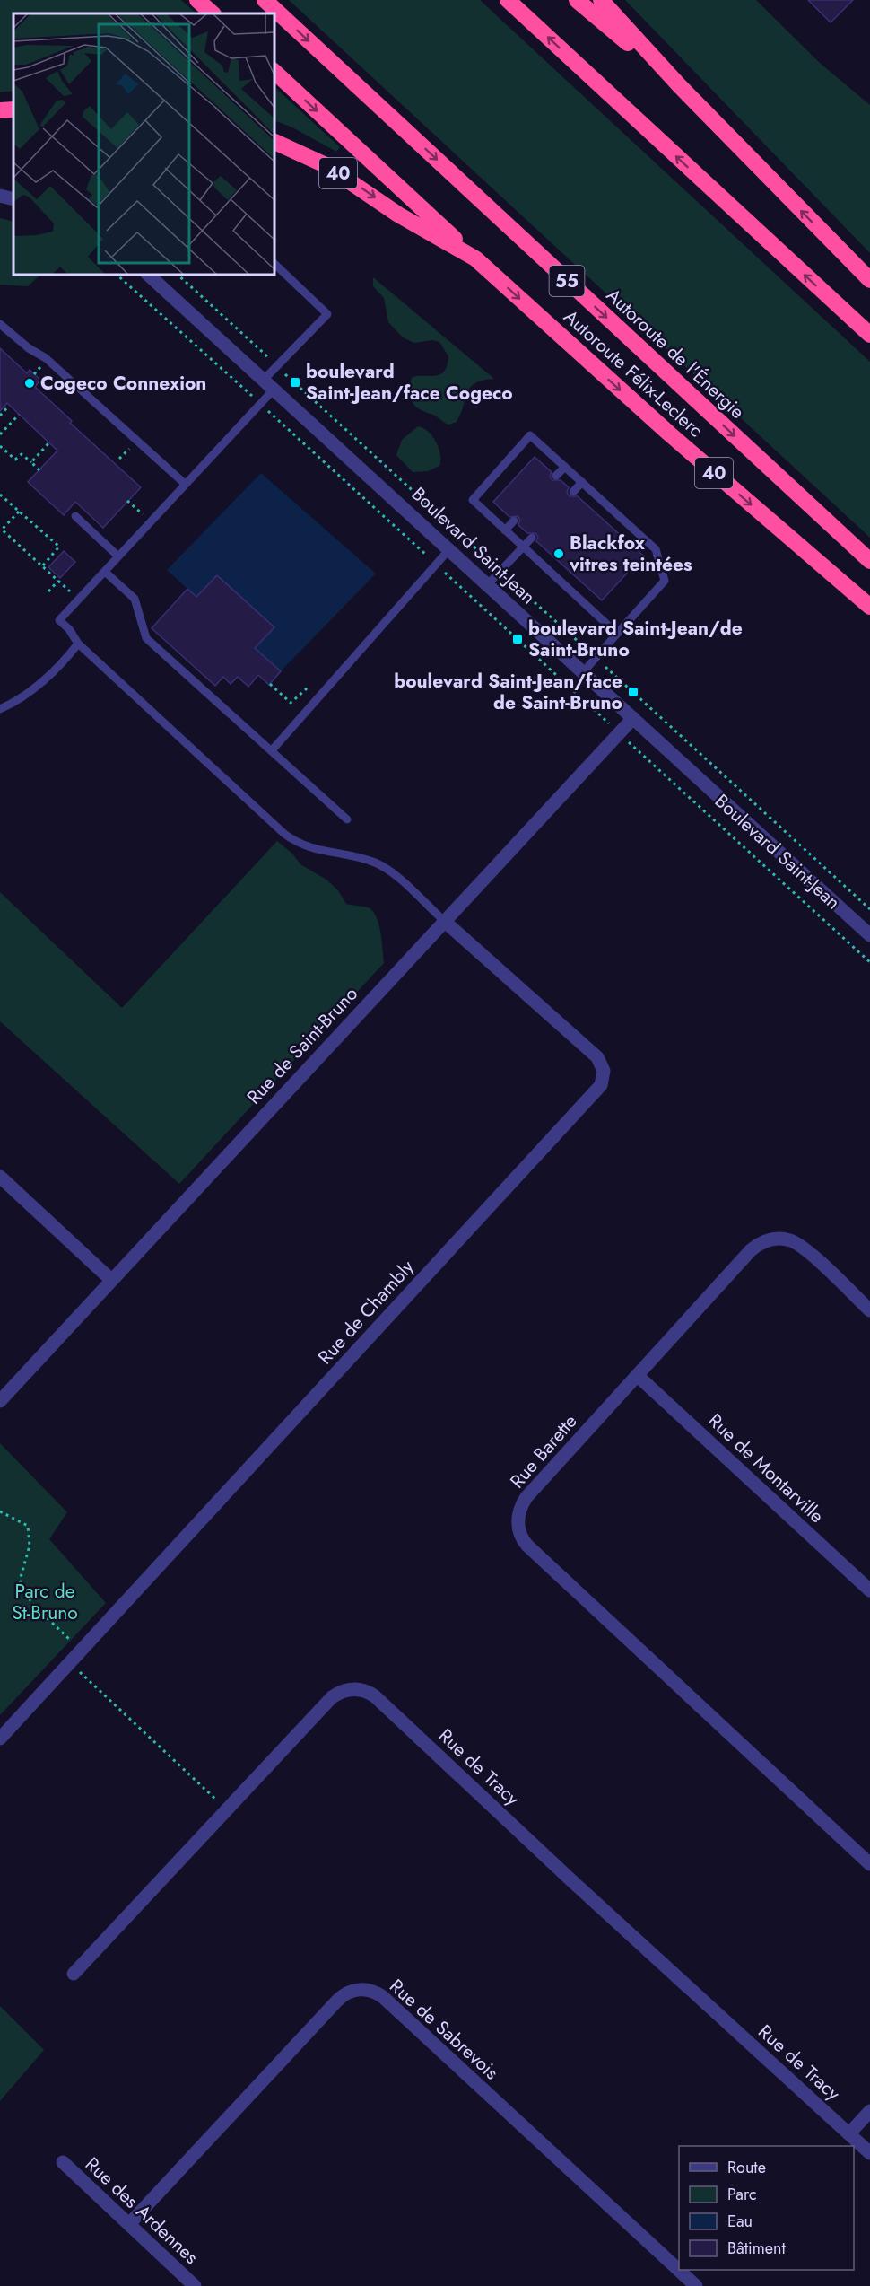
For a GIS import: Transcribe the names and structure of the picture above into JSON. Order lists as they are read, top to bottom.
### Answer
{
  "streets": {
    "highway": [
      "40",
      "55",
      "Autoroute de l'Énergie",
      "Autoroute Félix-Leclerc"
    ],
    "street": [
      "Boulevard Saint-Jean",
      "Rue de Saint-Bruno",
      "Rue de Chambly",
      "Rue Barette",
      "Rue de Montarville",
      "Rue de Tracy",
      "Rue de Sabrevois",
      "Rue des Ardennes"
    ]
  },
  "crossings": [
    ["Boulevard Saint-Jean", "Rue de Saint-Bruno"],
    ["Rue de Saint-Bruno", "Rue de Chambly"],
    ["Rue Barette", "Rue de Montarville"],
    ["Rue de Sabrevois", "Rue des Ardennes"]
  ],
  "parks": ["Parc de St-Bruno"],
  "places": {
    "transit": ["boulevard Saint-Jean/face Cogeco", "boulevard Saint-Jean/de Saint-Bruno", "boulevard Saint-Jean/face de Saint-Bruno"],
    "other": ["Cogeco Connexion", "Blackfox vitres teintées"]
  },
  "legend": [
    "Route",
    "Parc",
    "Eau",
    "Bâtiment"
  ]
}
